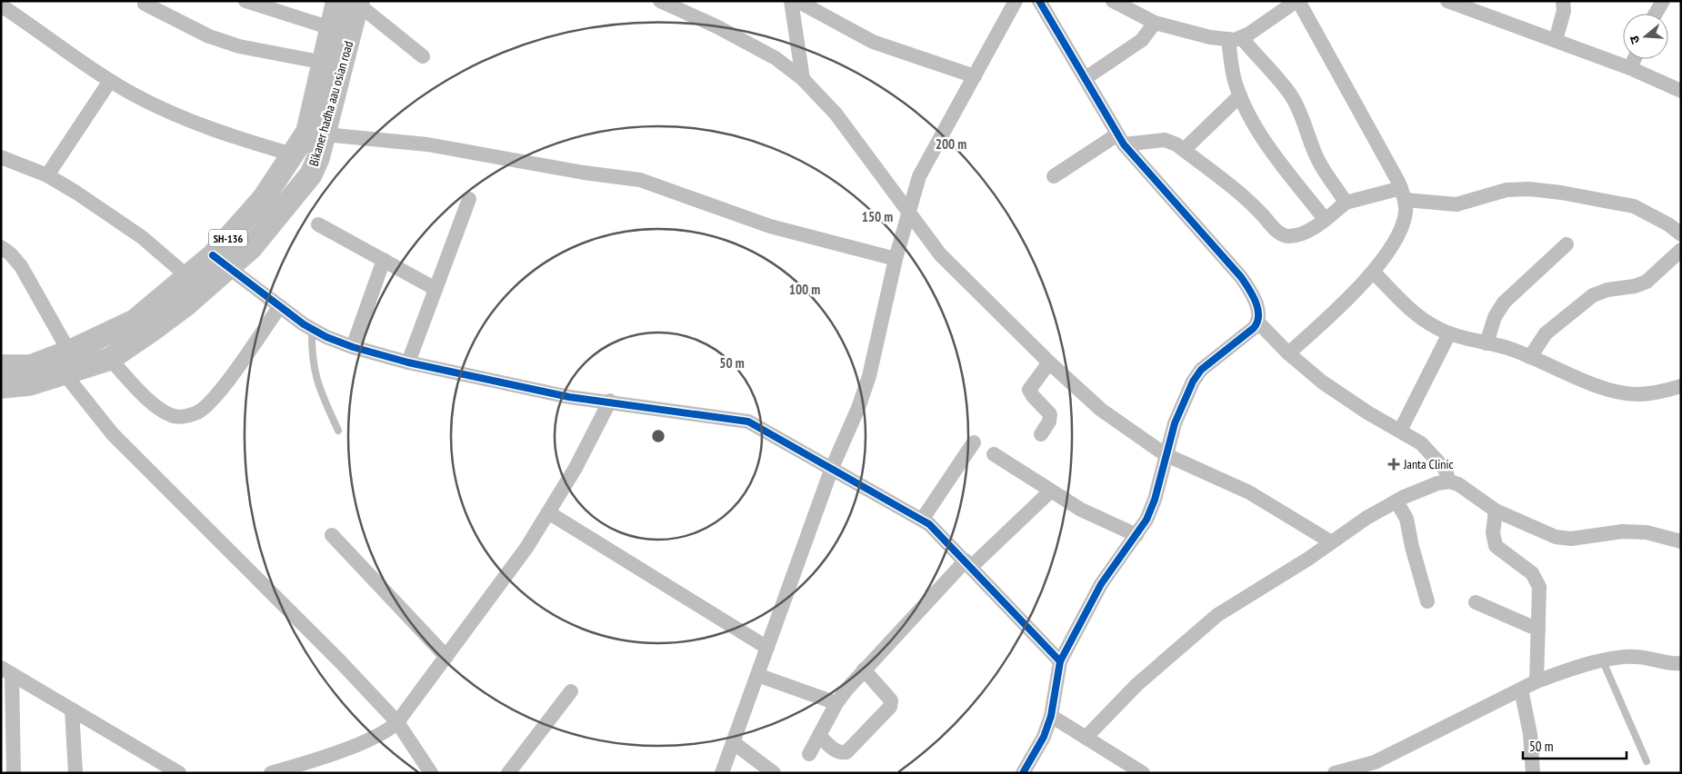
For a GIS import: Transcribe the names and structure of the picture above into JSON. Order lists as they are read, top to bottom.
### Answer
{
  "streets": {
    "main road": ["Bikaner hadha aau osian road", "SH-136"]
  },
  "places": {
    "health": ["Janta Clinic"]
  },
  "scale_bar": "50 m",
  "north": "left",
  "rings": [
    "200 m",
    "150 m",
    "100 m",
    "50 m"
  ]
}
